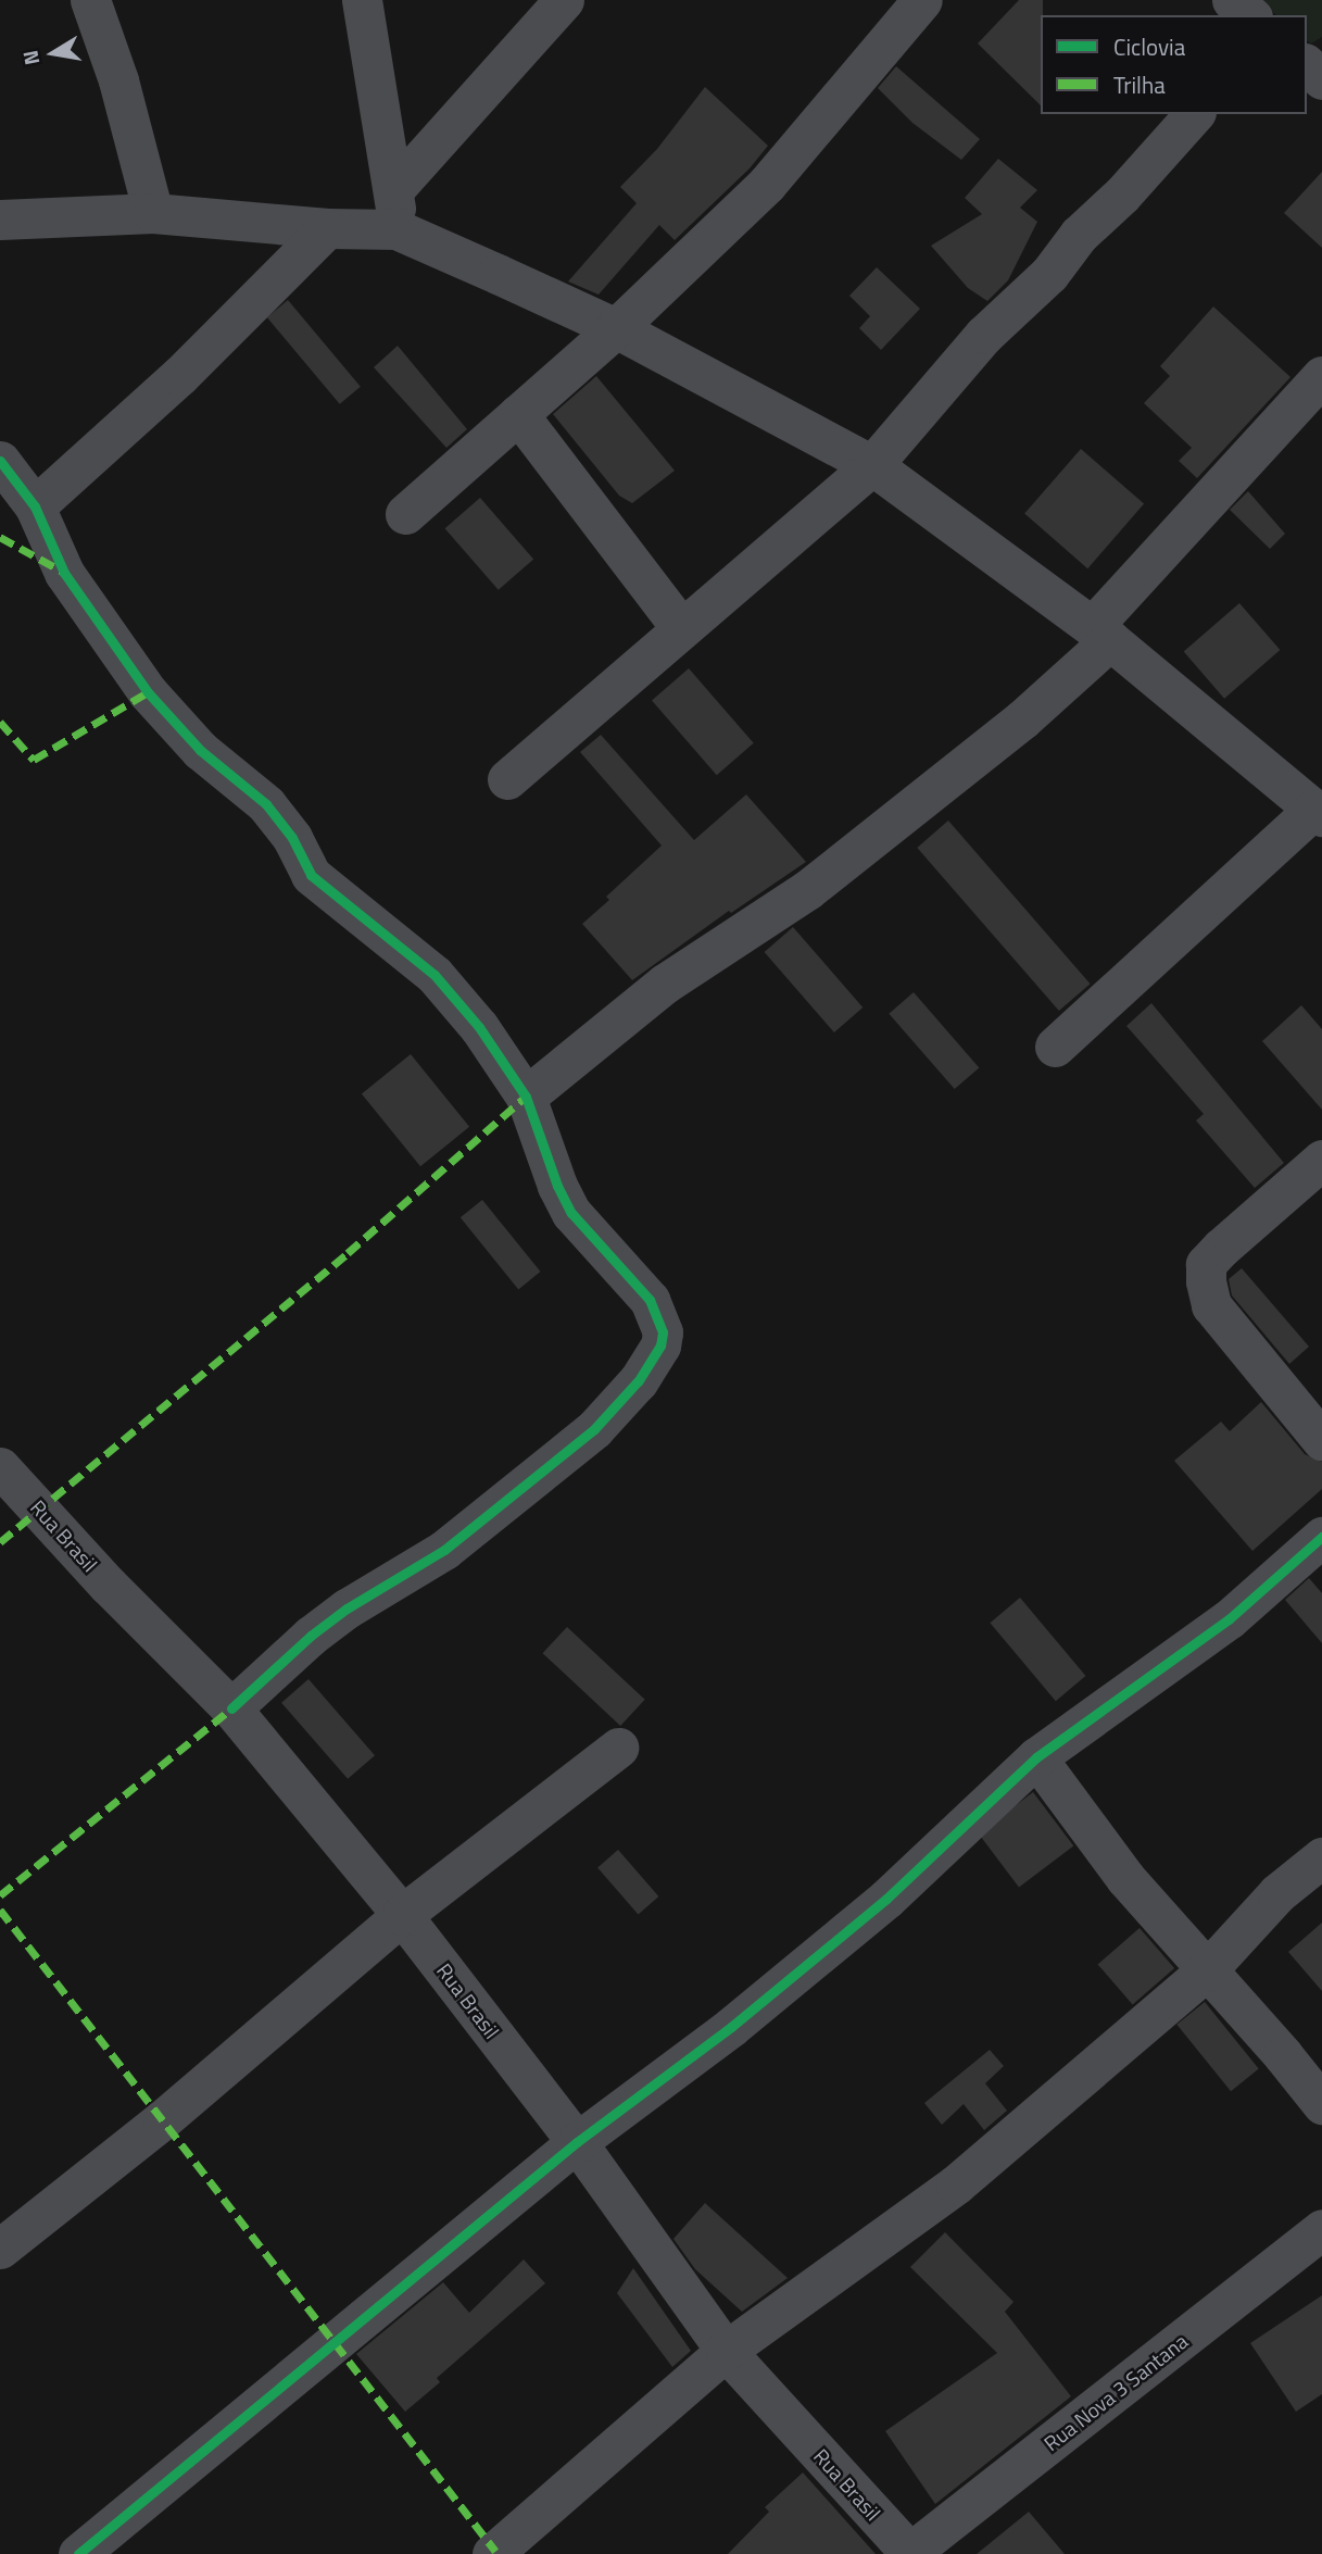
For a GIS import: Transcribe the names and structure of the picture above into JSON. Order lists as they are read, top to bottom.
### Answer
{
  "streets": {
    "street": ["Rua Brasil", "Rua Nova 3 Santana"]
  },
  "crossings": [
    ["Rua Brasil", "Rua Nova 3 Santana"]
  ],
  "legend": ["Ciclovia", "Trilha"],
  "north": "left"
}
